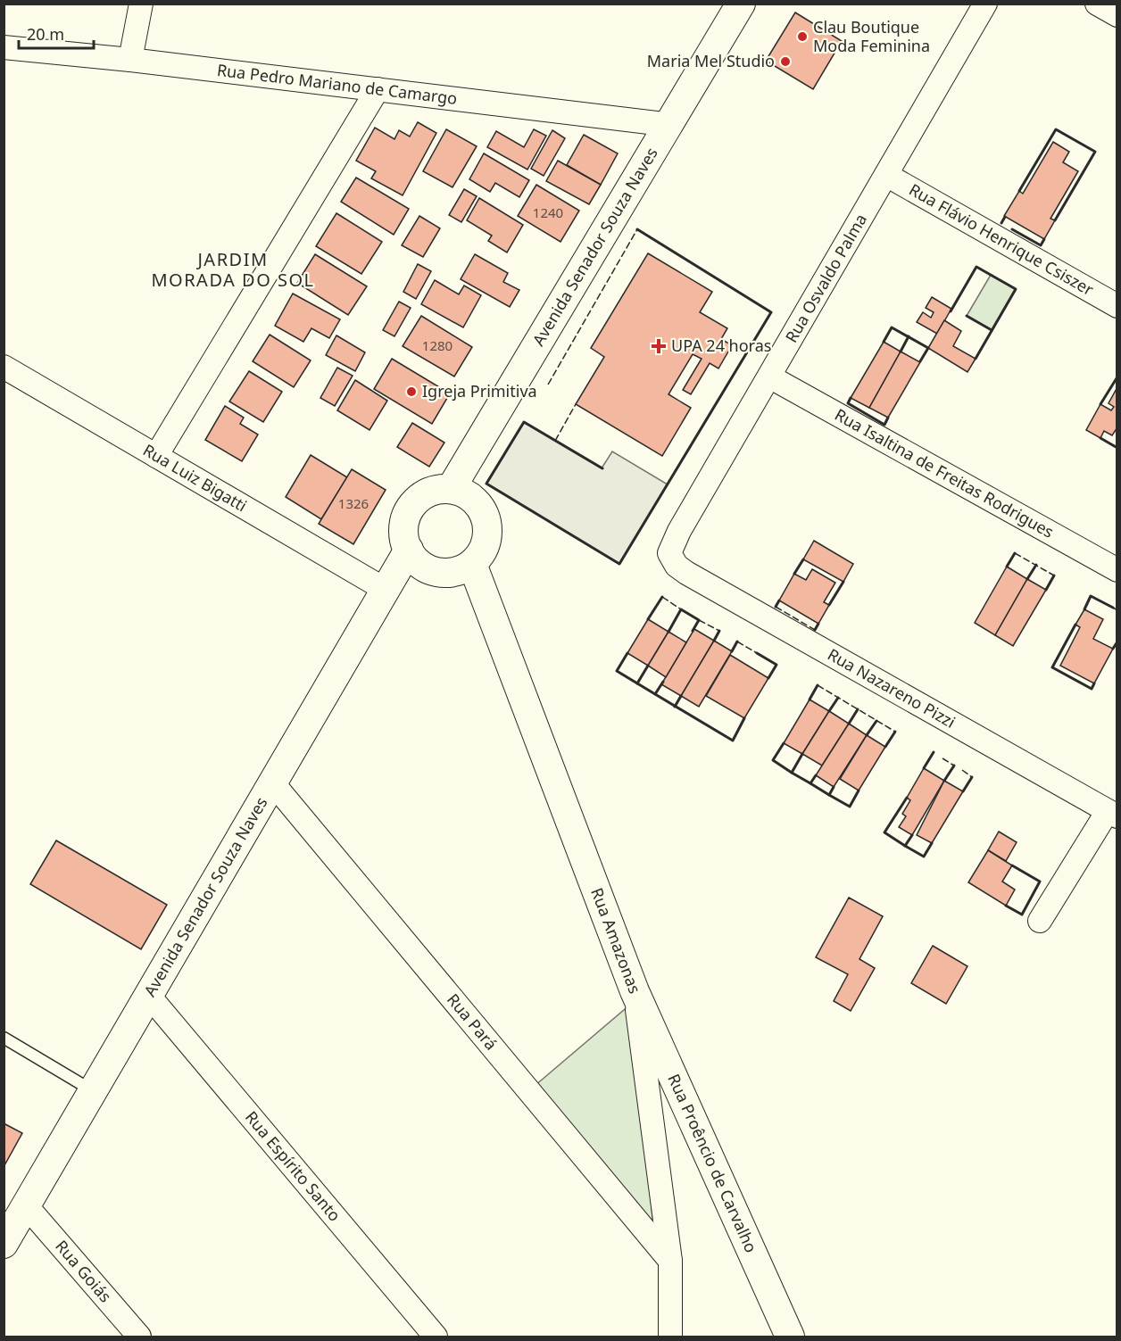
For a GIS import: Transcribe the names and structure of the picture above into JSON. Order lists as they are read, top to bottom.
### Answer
{
  "streets": {
    "street": [
      "Rua Pedro Mariano de Camargo",
      "Rua Flávio Henrique Csiszer",
      "Avenida Senador Souza Naves",
      "Rua Osvaldo Palma",
      "Rua Isaltina de Freitas Rodrigues",
      "Rua Luiz Bigatti",
      "Rua Nazareno Pizzi",
      "Rua Amazonas",
      "Rua Pará",
      "Rua Proêncio de Carvalho",
      "Rua Espírito Santo",
      "Rua Goiás"
    ]
  },
  "crossings": [
    ["Rua Pedro Mariano de Camargo", "Avenida Senador Souza Naves"],
    ["Rua Flávio Henrique Csiszer", "Rua Osvaldo Palma"],
    ["Avenida Senador Souza Naves", "Rua Luiz Bigatti"],
    ["Avenida Senador Souza Naves", "Rua Amazonas"],
    ["Avenida Senador Souza Naves", "Rua Pará"],
    ["Avenida Senador Souza Naves", "Rua Espírito Santo"],
    ["Avenida Senador Souza Naves", "Rua Goiás"],
    ["Rua Osvaldo Palma", "Rua Isaltina de Freitas Rodrigues"],
    ["Rua Osvaldo Palma", "Rua Nazareno Pizzi"],
    ["Rua Amazonas", "Rua Pará"],
    ["Rua Amazonas", "Rua Proêncio de Carvalho"]
  ],
  "districts": ["JARDIM MORADA DO SOL"],
  "places": {
    "other": ["Clau Boutique Moda Feminina", "Maria Mel Studio", "Igreja Primitiva"],
    "health": ["UPA 24 horas"]
  },
  "house_numbers": ["1240", "1280", "1326"],
  "scale_bar": "20 m"
}
